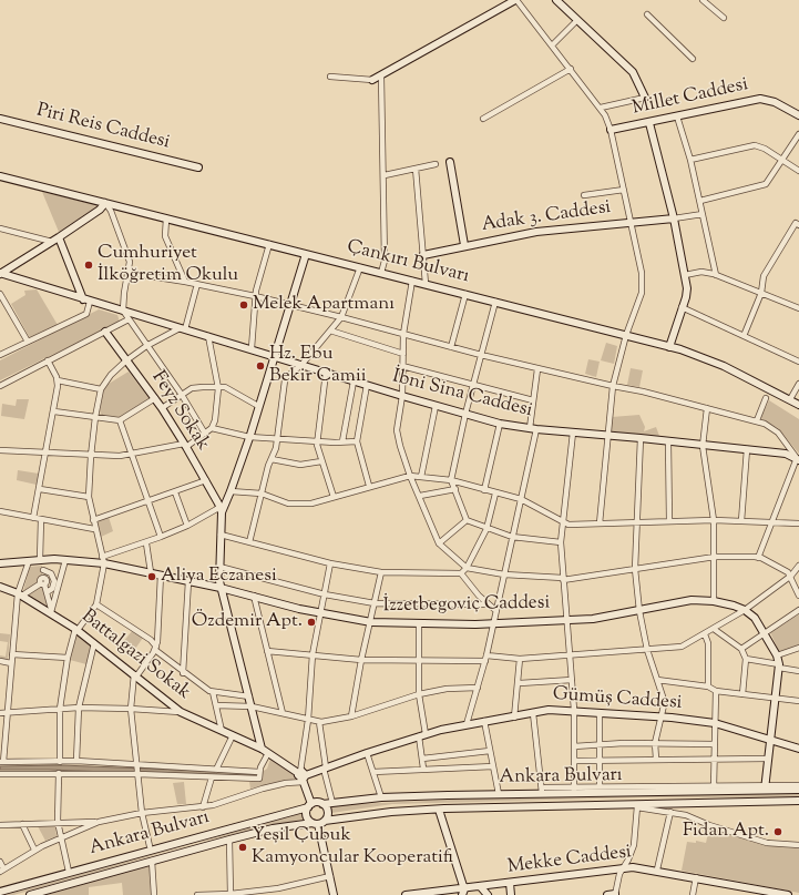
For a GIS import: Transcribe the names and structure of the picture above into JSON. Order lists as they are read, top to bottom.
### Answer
{
  "streets": {
    "street": [
      "Millet Caddesi",
      "Piri Reis Caddesi",
      "Adak 3. Caddesi",
      "Çankırı Bulvarı",
      "İbni Sina Caddesi",
      "Feyz Sokak",
      "İzzetbegoviç Caddesi",
      "Battalgazi Sokak",
      "Gümüş Caddesi",
      "Ankara Bulvarı",
      "Mekke Caddesi"
    ]
  },
  "crossings": [
    ["Battalgazi Sokak", "Gümüş Caddesi"]
  ],
  "places": [
    "Cumhuriyet İlköğretim Okulu",
    "Melek Apartmanı",
    "Hz. Ebu Bekir Camii",
    "Aliya Eczanesi",
    "Özdemir Apt.",
    "Fidan Apt.",
    "Yeşil Çubuk Kamyoncular Kooperatifi"
  ]
}
